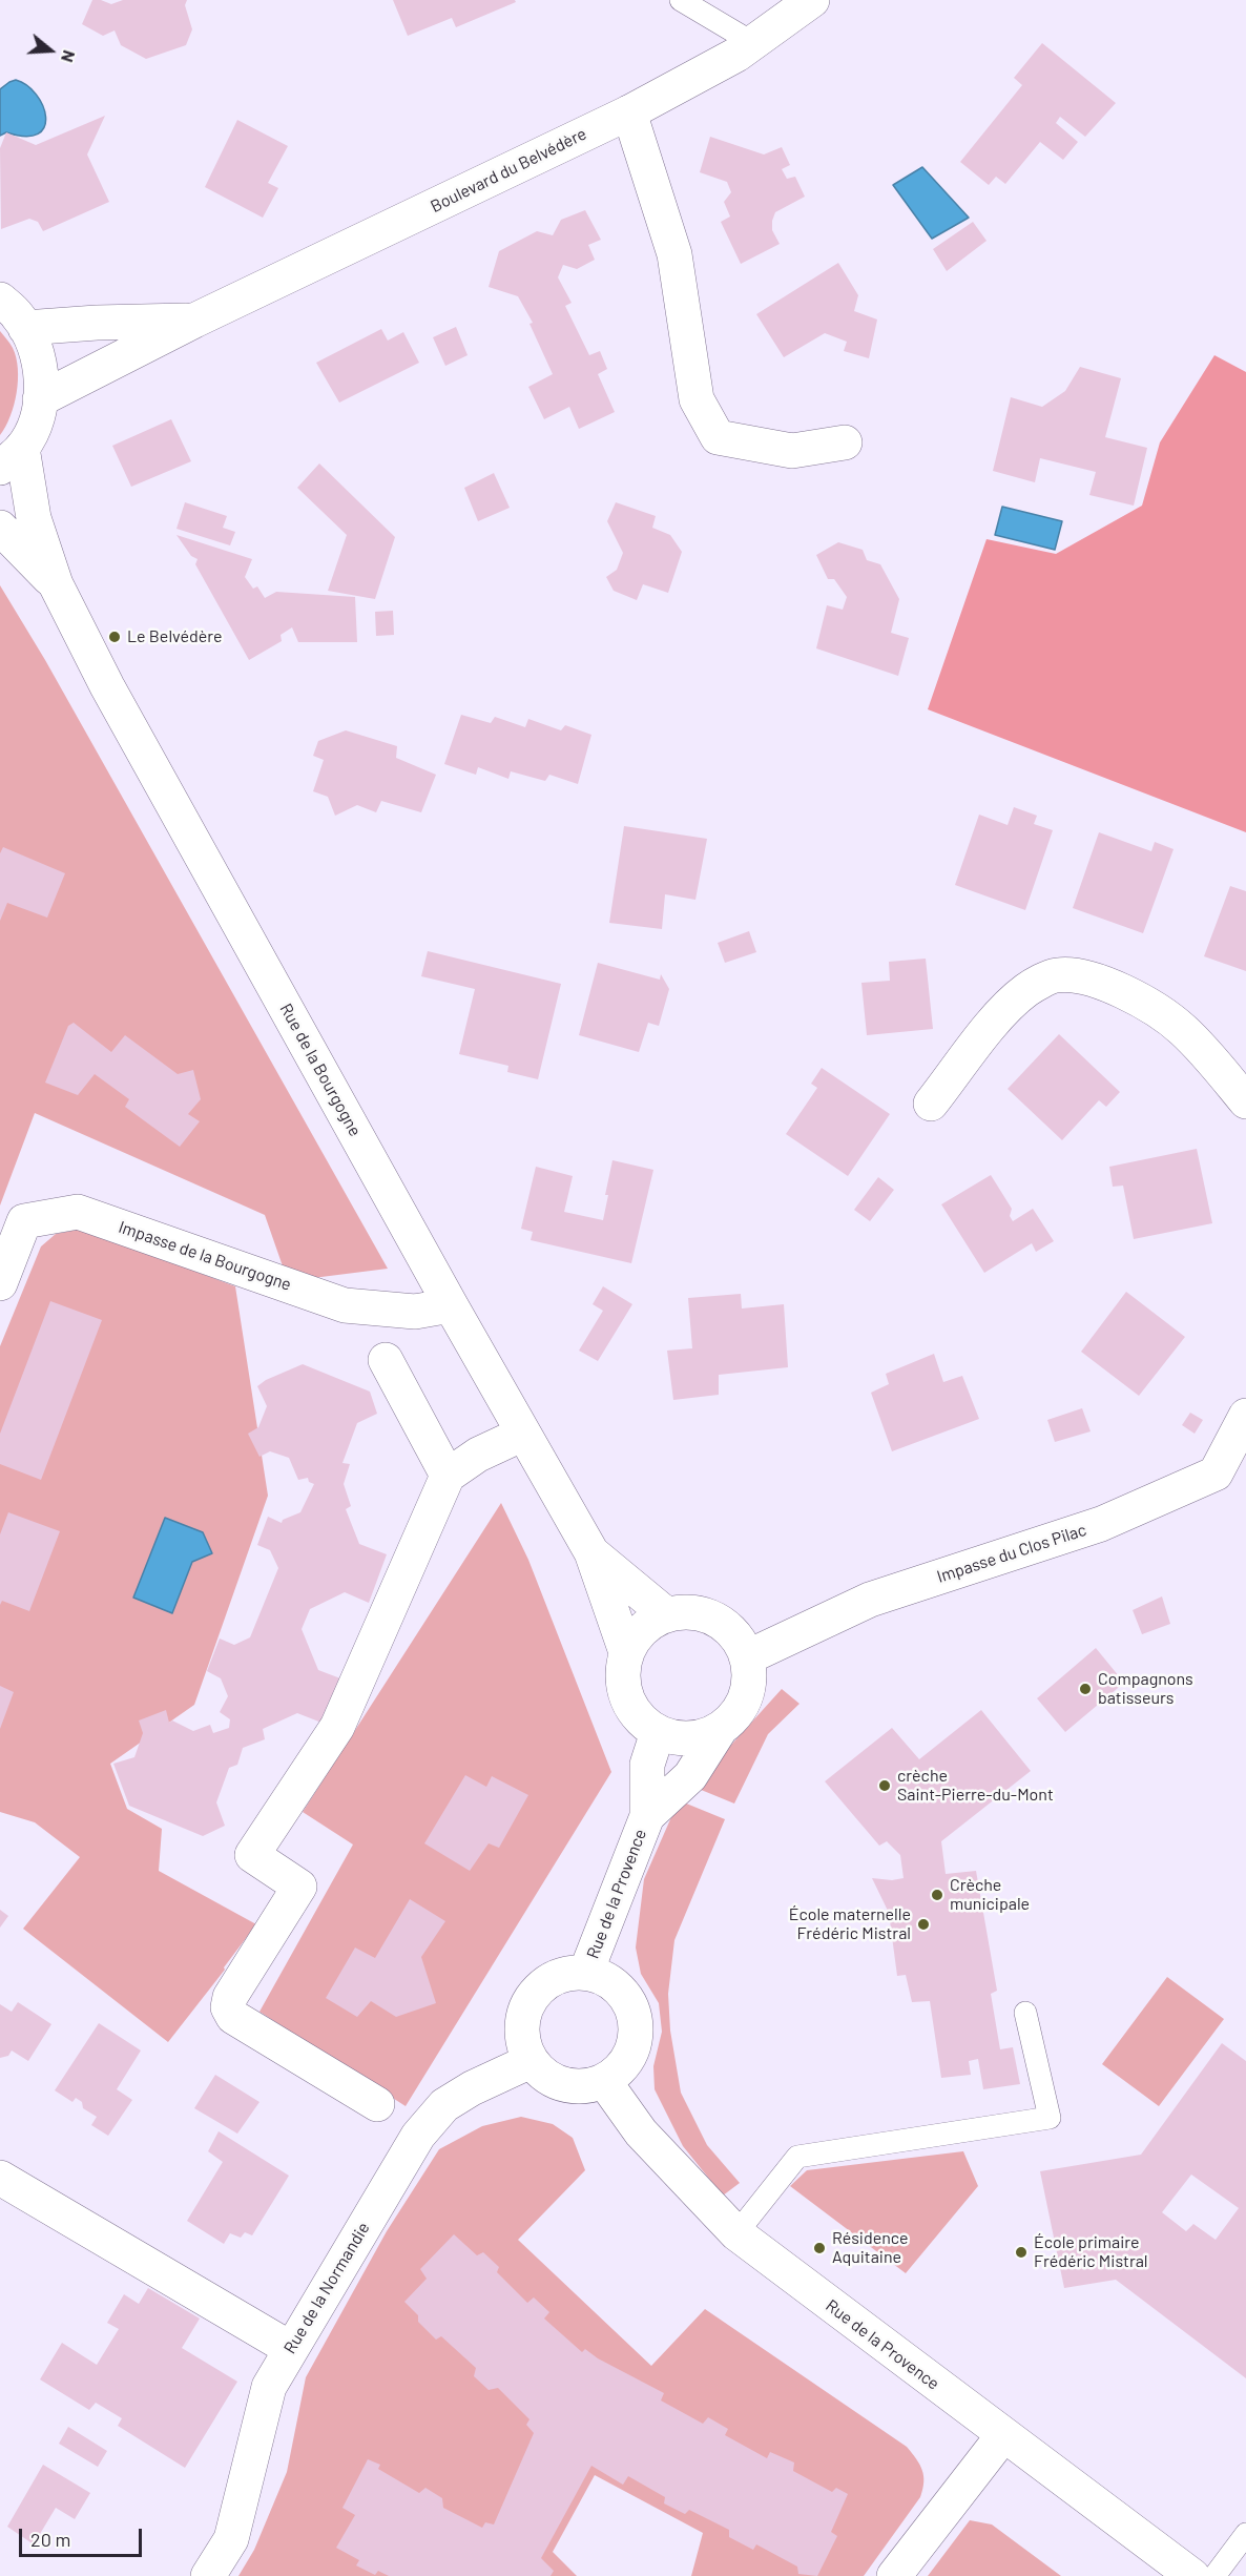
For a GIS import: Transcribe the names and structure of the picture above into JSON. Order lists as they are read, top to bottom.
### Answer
{
  "streets": {
    "street": [
      "Boulevard du Belvédère",
      "Rue de la Bourgogne",
      "Impasse de la Bourgogne",
      "Impasse du Clos Pilac",
      "Rue de la Provence",
      "Rue de la Normandie"
    ]
  },
  "crossings": [
    ["Rue de la Bourgogne", "Impasse de la Bourgogne"],
    ["Rue de la Bourgogne", "Impasse du Clos Pilac"],
    ["Rue de la Bourgogne", "Rue de la Provence"],
    ["Impasse du Clos Pilac", "Rue de la Provence"],
    ["Rue de la Provence", "Rue de la Normandie"]
  ],
  "places": [
    "Le Belvédère",
    "Compagnons batisseurs",
    "crèche Saint-Pierre-du-Mont",
    "Crèche municipale",
    "École maternelle Frédéric Mistral",
    "Résidence Aquitaine",
    "École primaire Frédéric Mistral"
  ],
  "scale_bar": "20 m",
  "north": "right"
}
